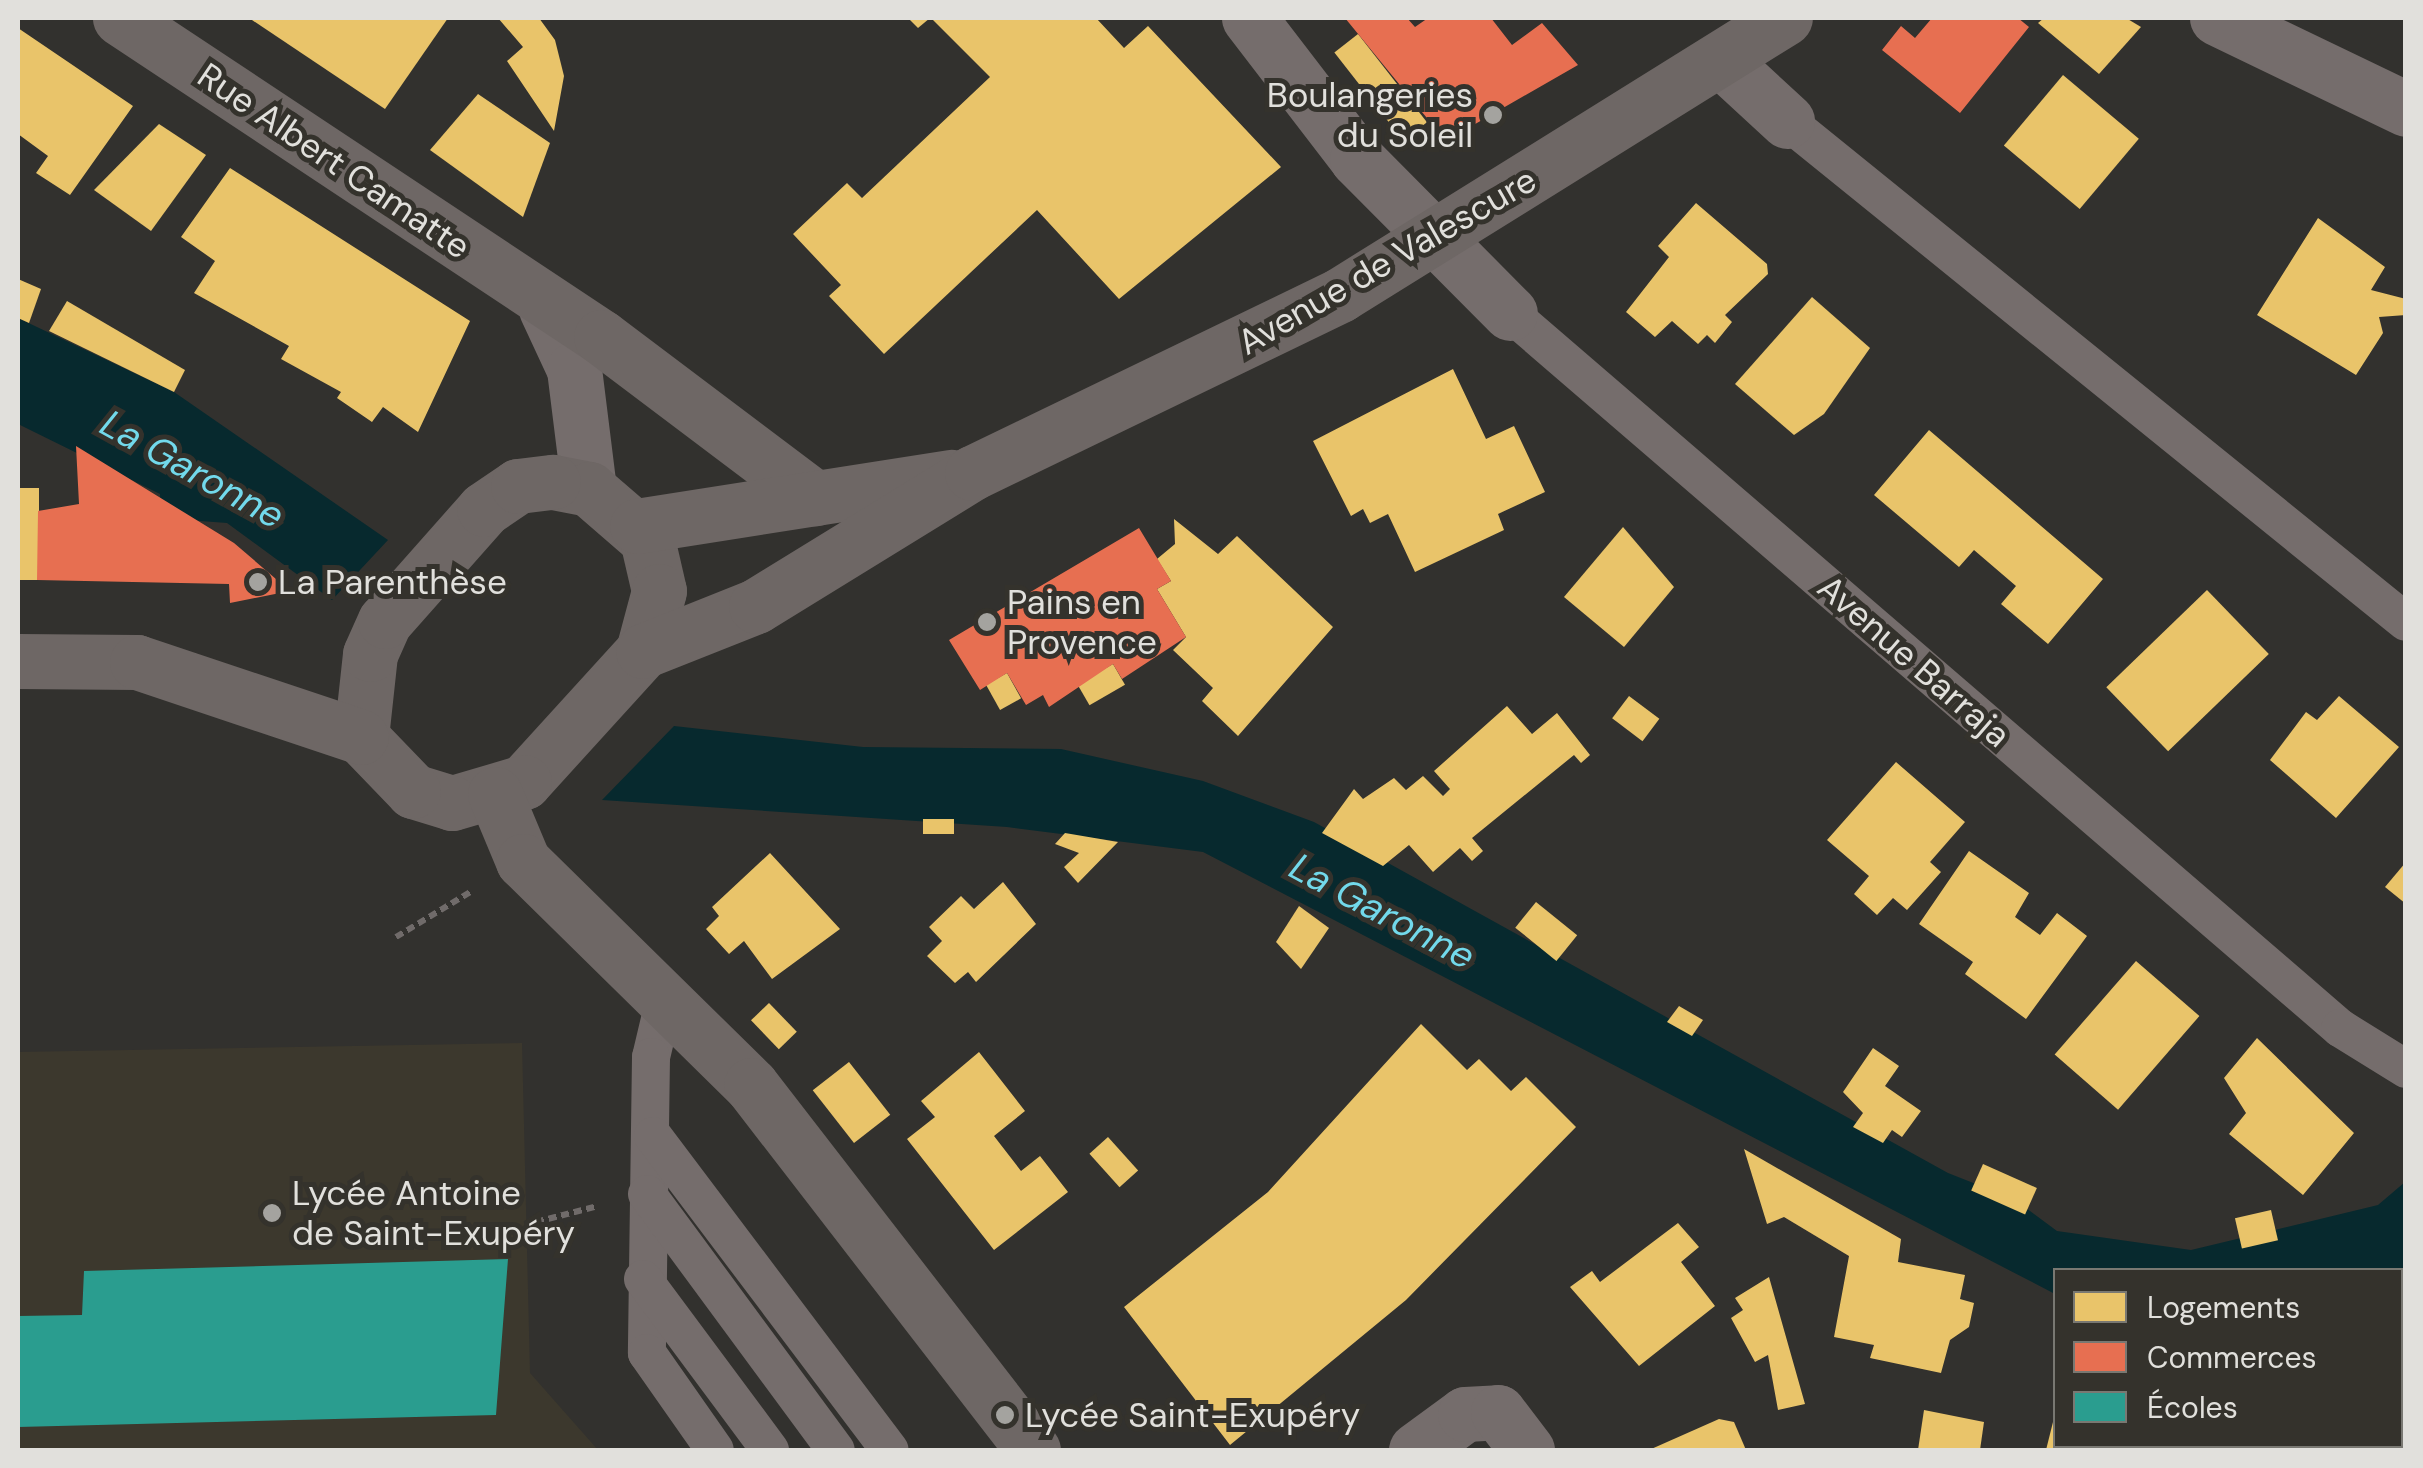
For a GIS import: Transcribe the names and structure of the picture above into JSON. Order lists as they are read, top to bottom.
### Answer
{
  "streets": {
    "main road": ["Rue Albert Camatte", "Avenue de Valescure"],
    "street": ["Avenue Barraja"]
  },
  "crossings": [
    ["Rue Albert Camatte", "Avenue de Valescure"],
    ["Avenue de Valescure", "Avenue Barraja"]
  ],
  "water": ["La Garonne"],
  "places": [
    "Boulangeries du Soleil",
    "La Parenthèse",
    "Pains en Provence",
    "Lycée Antoine de Saint-Exupéry",
    "Lycée Saint-Exupéry"
  ],
  "legend": ["Logements", "Commerces", "Écoles"]
}
